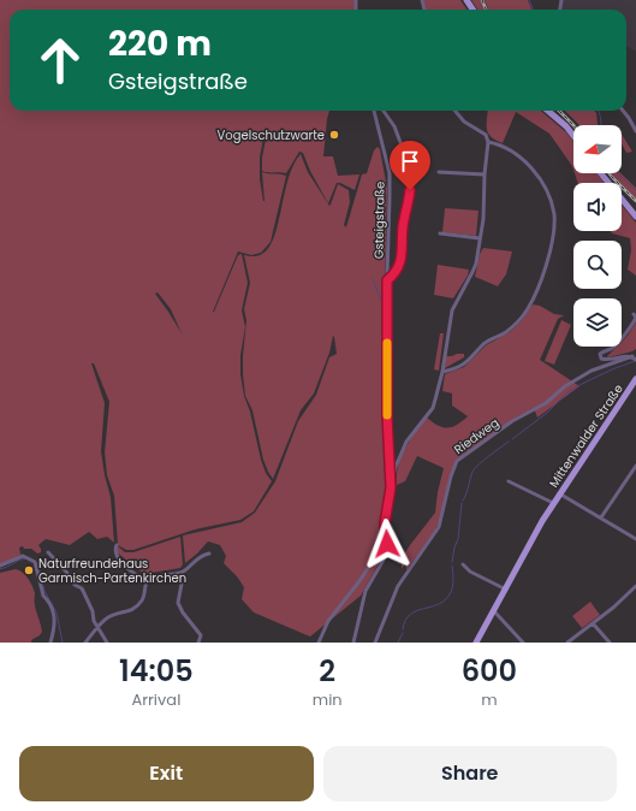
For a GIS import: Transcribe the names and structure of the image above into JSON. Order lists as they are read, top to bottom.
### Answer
{
  "streets": {
    "main road": ["Mittenwalder Straße"],
    "street": ["Gsteigstraße", "Riedweg"]
  },
  "places": ["Vogelschutzwarte", "Naturfreundehaus Garmisch-Partenkirchen"],
  "north": "left",
  "page": {
    "turn": ["220 m", "Gsteigstraße"],
    "eta": [
      "14:05",
      "Arrival",
      "2",
      "min",
      "600",
      "m"
    ],
    "buttons": ["Exit", "Share"]
  }
}
